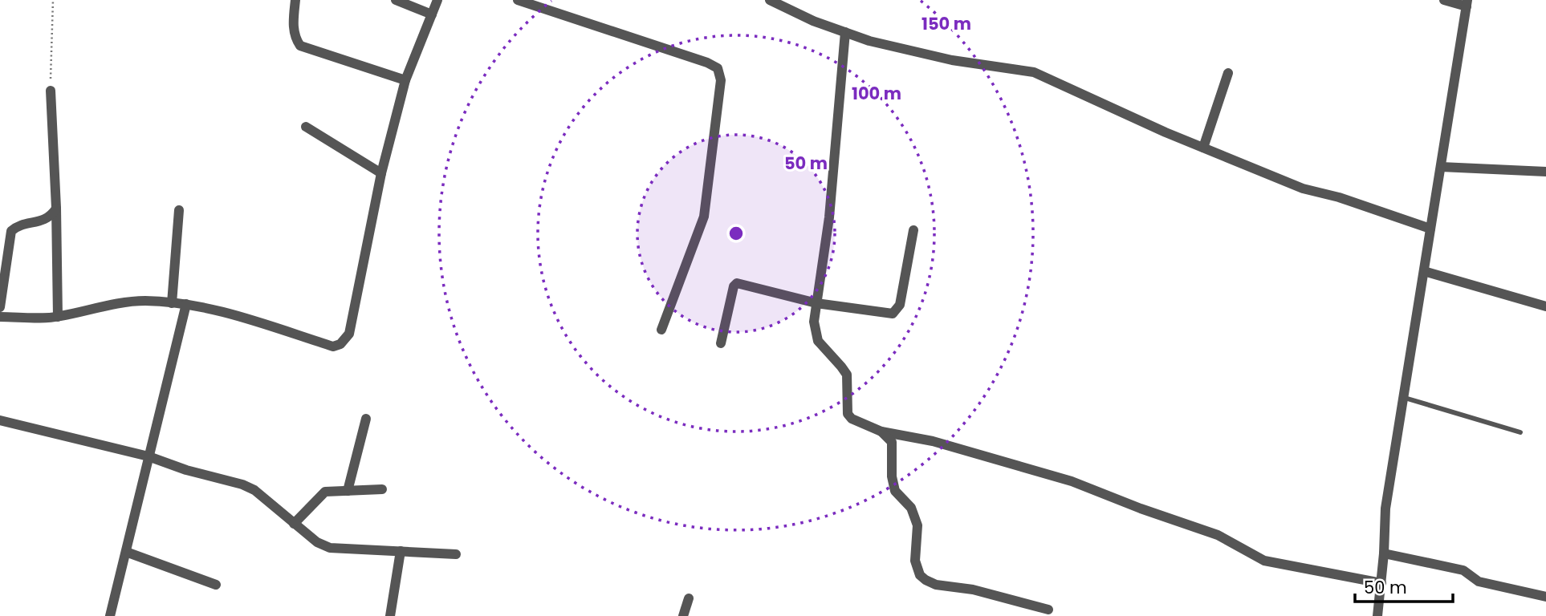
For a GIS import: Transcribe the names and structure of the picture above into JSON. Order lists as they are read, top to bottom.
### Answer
{
  "scale_bar": "50 m",
  "rings": ["150 m", "100 m", "50 m"]
}
